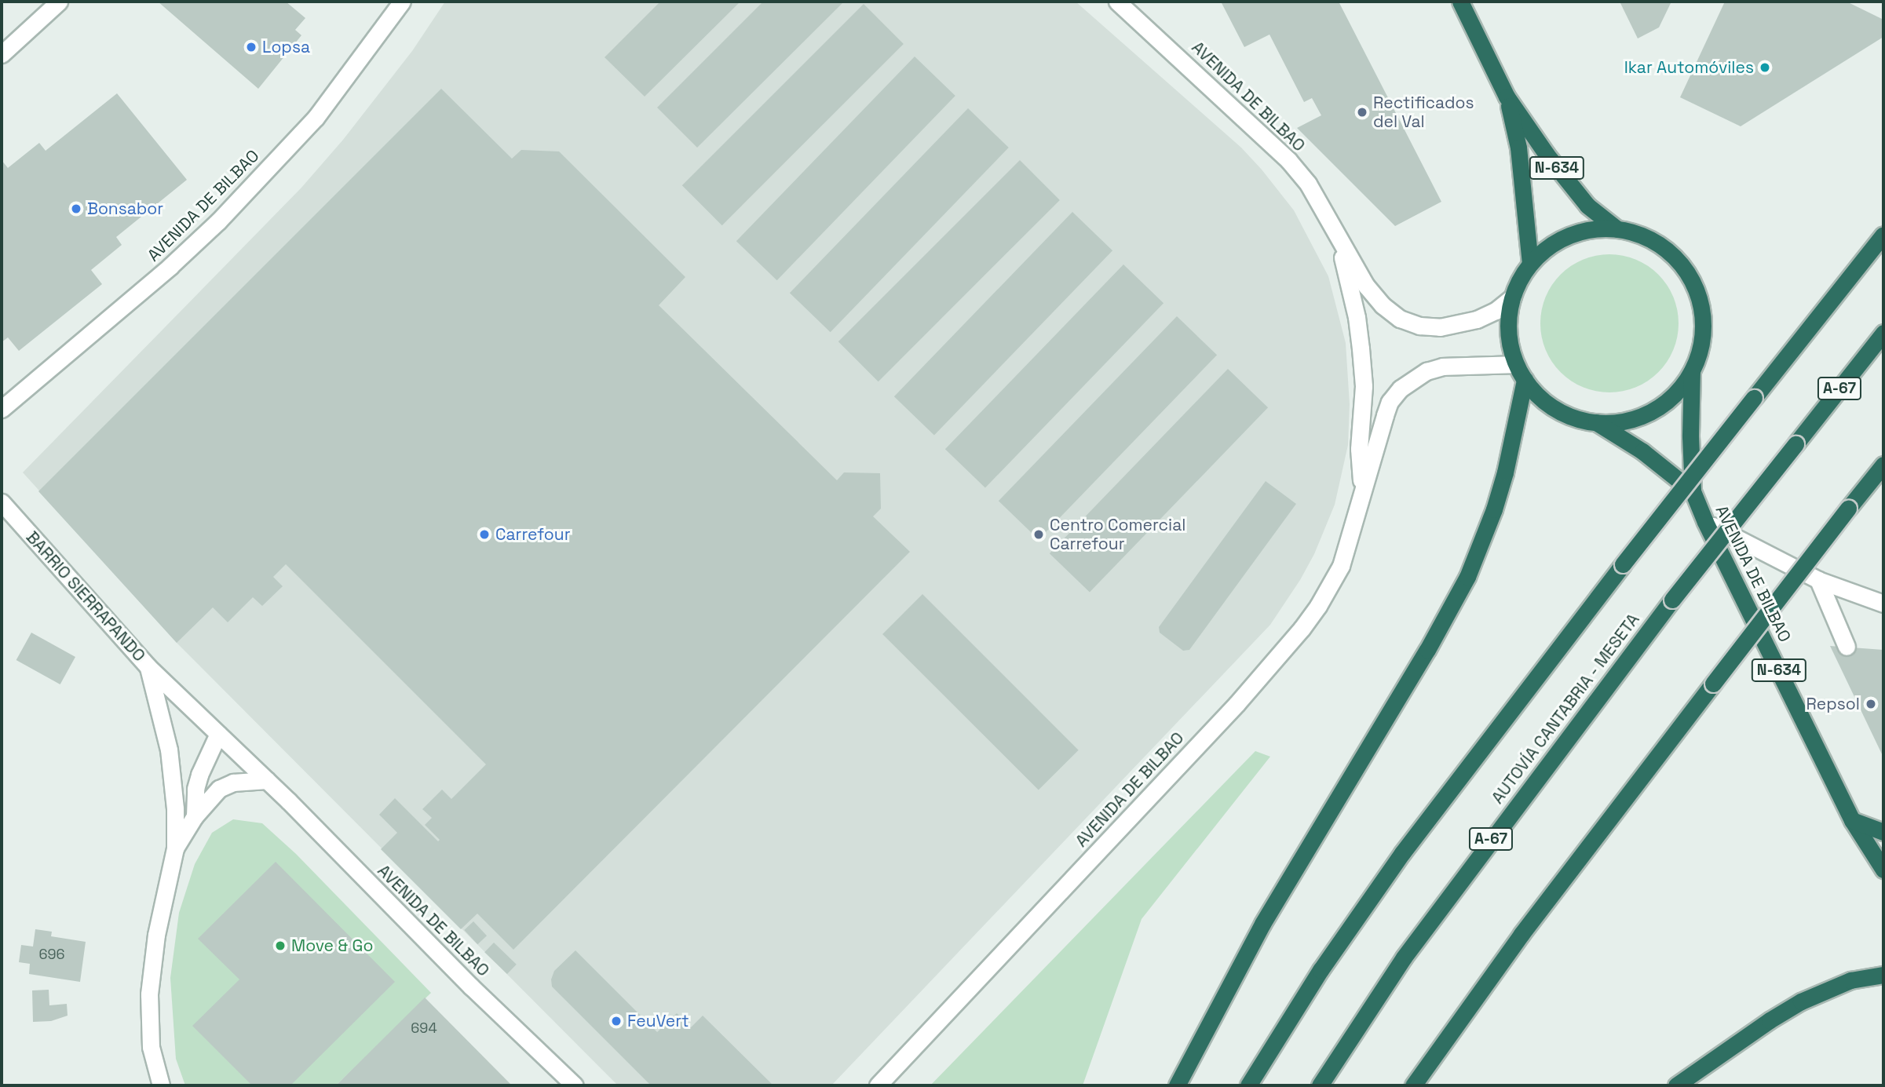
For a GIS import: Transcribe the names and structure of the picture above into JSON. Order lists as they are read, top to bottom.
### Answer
{
  "streets": {
    "highway": [
      "AVENIDA DE BILBAO",
      "N-634",
      "A-67",
      "AUTOVÍA CANTABRIA - MESETA"
    ],
    "street": ["BARRIO SIERRAPANDO"]
  },
  "crossings": [
    ["AVENIDA DE BILBAO", "N-634"],
    ["AVENIDA DE BILBAO", "BARRIO SIERRAPANDO"]
  ],
  "places": [
    "Lopsa",
    "Ikar Automóviles",
    "Rectificados del Val",
    "Bonsabor",
    "Carrefour",
    "Centro Comercial Carrefour",
    "Repsol",
    "Move & Go",
    "FeuVert"
  ],
  "house_numbers": ["696", "694"]
}
